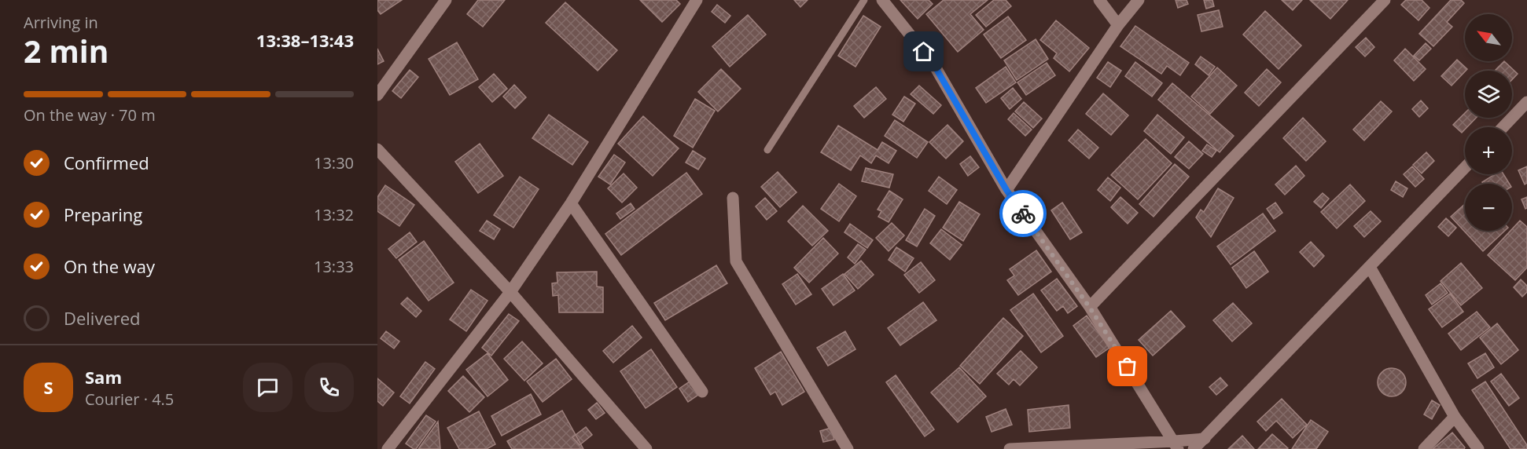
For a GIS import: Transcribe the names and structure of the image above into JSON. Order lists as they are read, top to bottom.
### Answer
{
  "north": "top left",
  "page": {
    "heading": ["2 min", "Arriving in", "13:38–13:43"],
    "panel": ["Sam", "Courier · 4.5"],
    "map_buttons": ["+", "−"],
    "bar": "On the way · 70 m",
    "list": [
      ["Confirmed", "13:30"],
      ["Preparing", "13:32"],
      ["On the way", "13:33"],
      "Delivered"
    ],
    "round": "S"
  }
}
